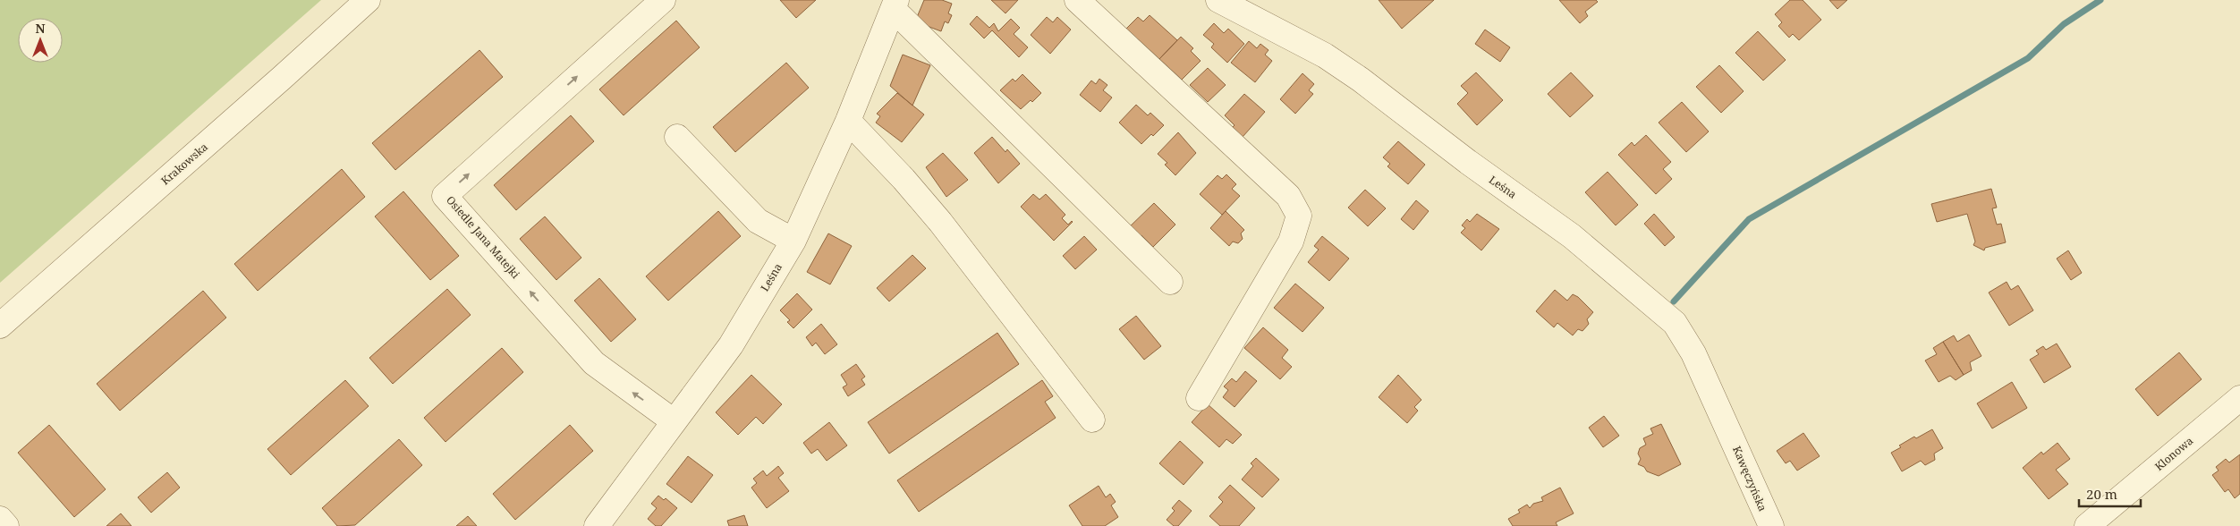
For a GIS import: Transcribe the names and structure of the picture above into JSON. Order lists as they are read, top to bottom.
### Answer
{
  "streets": {
    "street": [
      "Krakowska",
      "Leśna",
      "Osiedle Jana Matejki",
      "Klonowa",
      "Kawęczyńska"
    ]
  },
  "crossings": [
    ["Leśna", "Osiedle Jana Matejki"],
    ["Leśna", "Kawęczyńska"]
  ],
  "scale_bar": "20 m",
  "north": "top"
}
